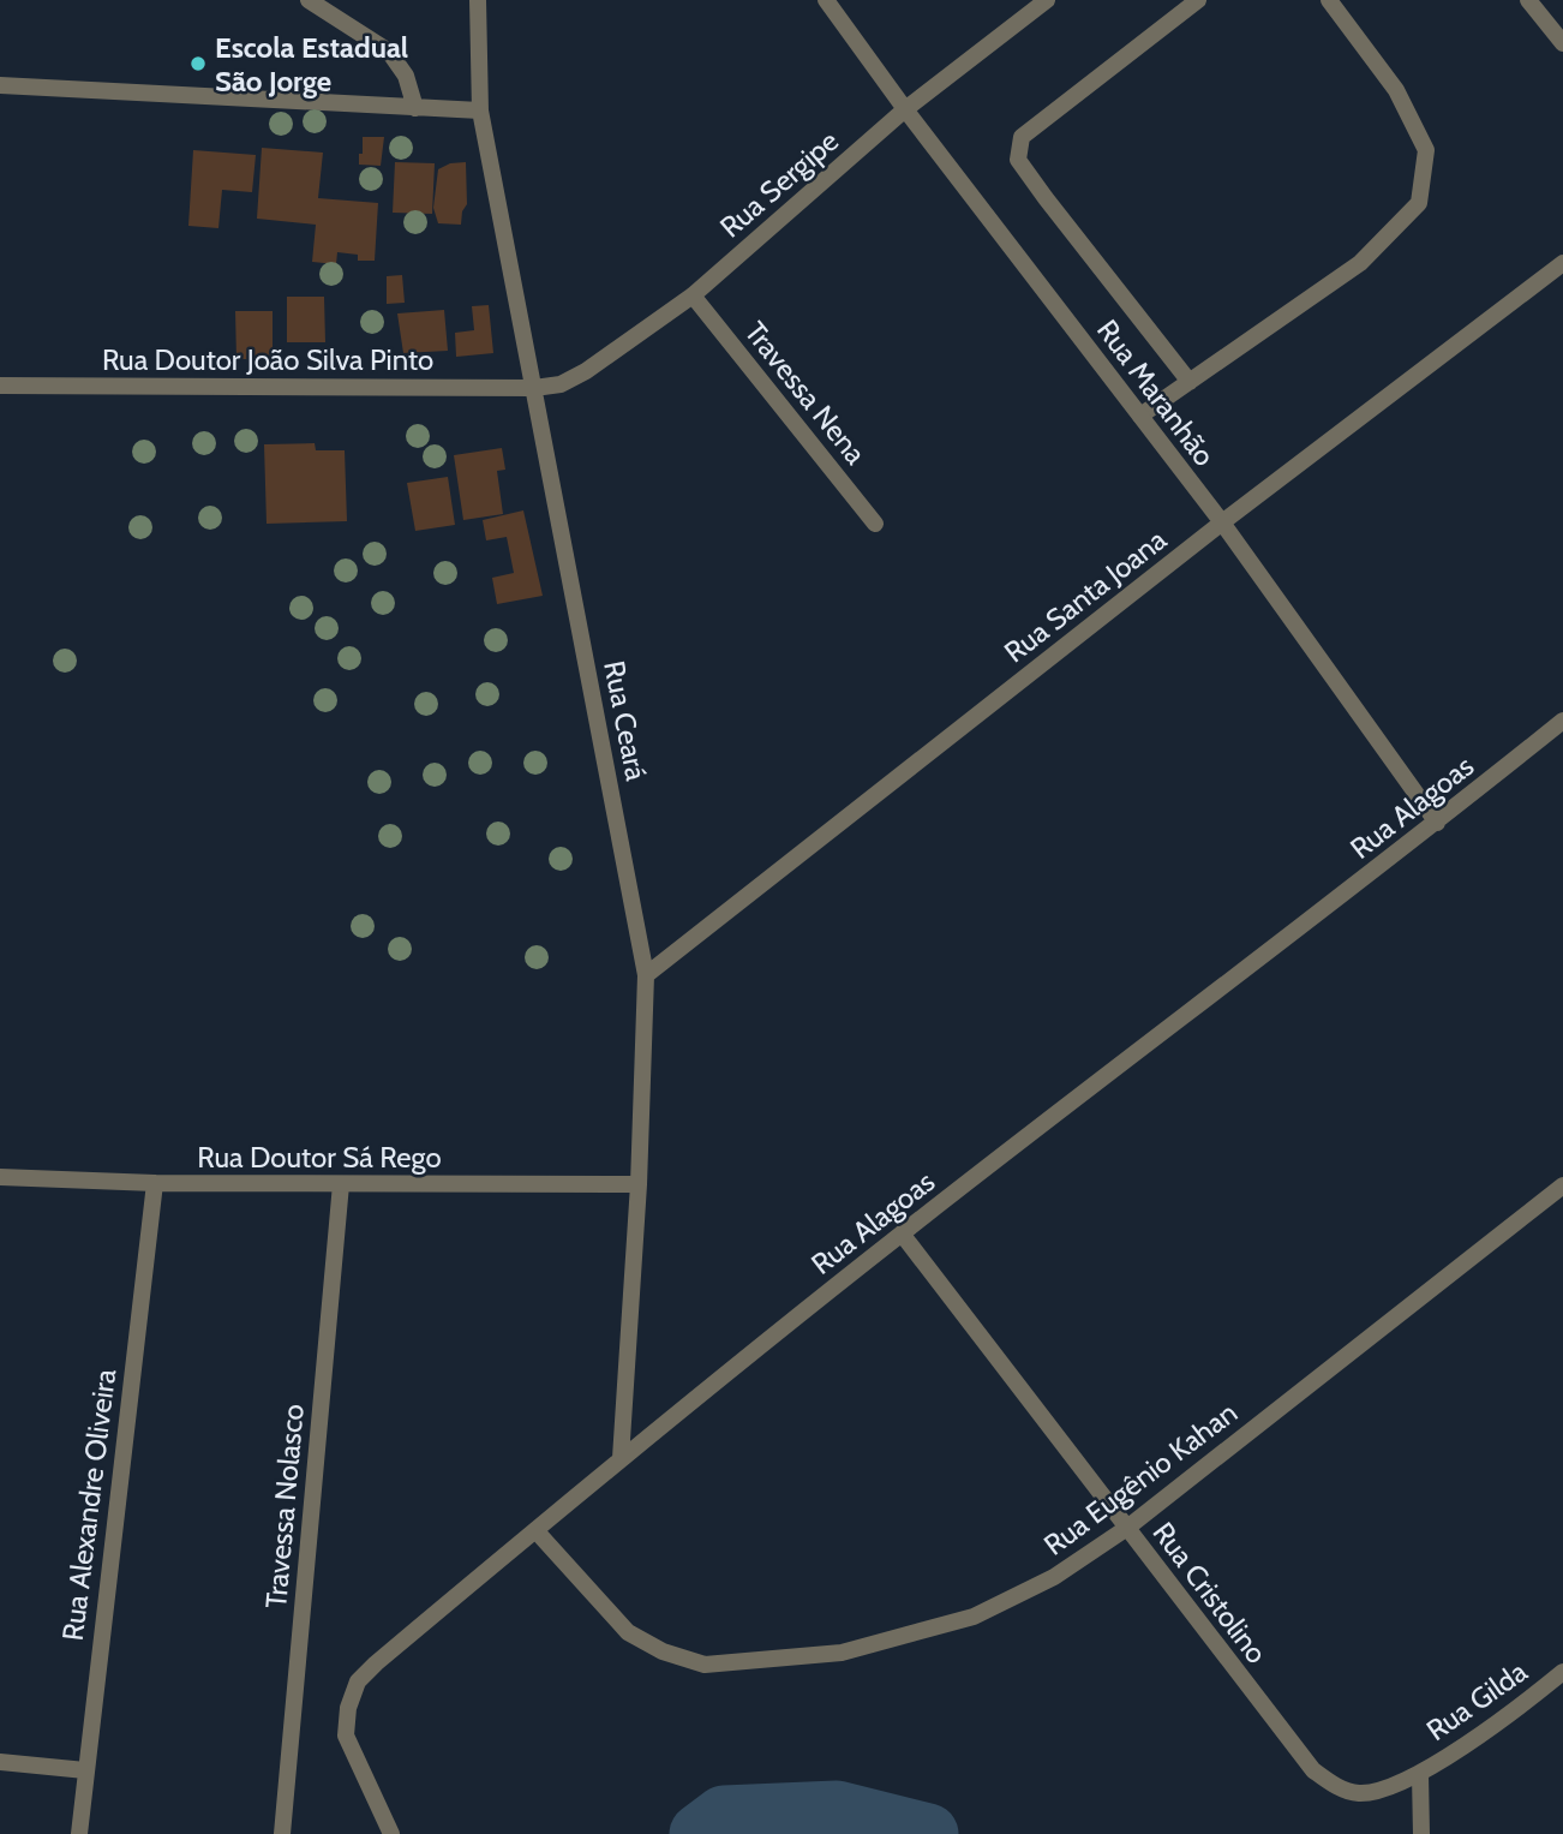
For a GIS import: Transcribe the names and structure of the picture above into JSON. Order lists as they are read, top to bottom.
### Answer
{
  "streets": {
    "street": [
      "Rua Sergipe",
      "Rua Doutor João Silva Pinto",
      "Travessa Nena",
      "Rua Maranhão",
      "Rua Santa Joana",
      "Rua Ceará",
      "Rua Alagoas",
      "Rua Doutor Sá Rego",
      "Rua Eugênio Kahan",
      "Rua Alexandre Oliveira",
      "Travessa Nolasco",
      "Rua Cristolino",
      "Rua Gilda"
    ]
  },
  "crossings": [
    ["Rua Sergipe", "Rua Doutor João Silva Pinto"],
    ["Rua Sergipe", "Travessa Nena"],
    ["Rua Sergipe", "Rua Maranhão"],
    ["Rua Sergipe", "Rua Ceará"],
    ["Rua Doutor João Silva Pinto", "Rua Ceará"],
    ["Rua Maranhão", "Rua Santa Joana"],
    ["Rua Maranhão", "Rua Alagoas"],
    ["Rua Santa Joana", "Rua Ceará"],
    ["Rua Ceará", "Rua Alagoas"],
    ["Rua Ceará", "Rua Doutor Sá Rego"],
    ["Rua Alagoas", "Rua Eugênio Kahan"],
    ["Rua Alagoas", "Rua Cristolino"],
    ["Rua Doutor Sá Rego", "Rua Alexandre Oliveira"],
    ["Rua Doutor Sá Rego", "Travessa Nolasco"],
    ["Rua Eugênio Kahan", "Rua Cristolino"],
    ["Rua Cristolino", "Rua Gilda"]
  ],
  "places": ["Escola Estadual São Jorge"]
}
